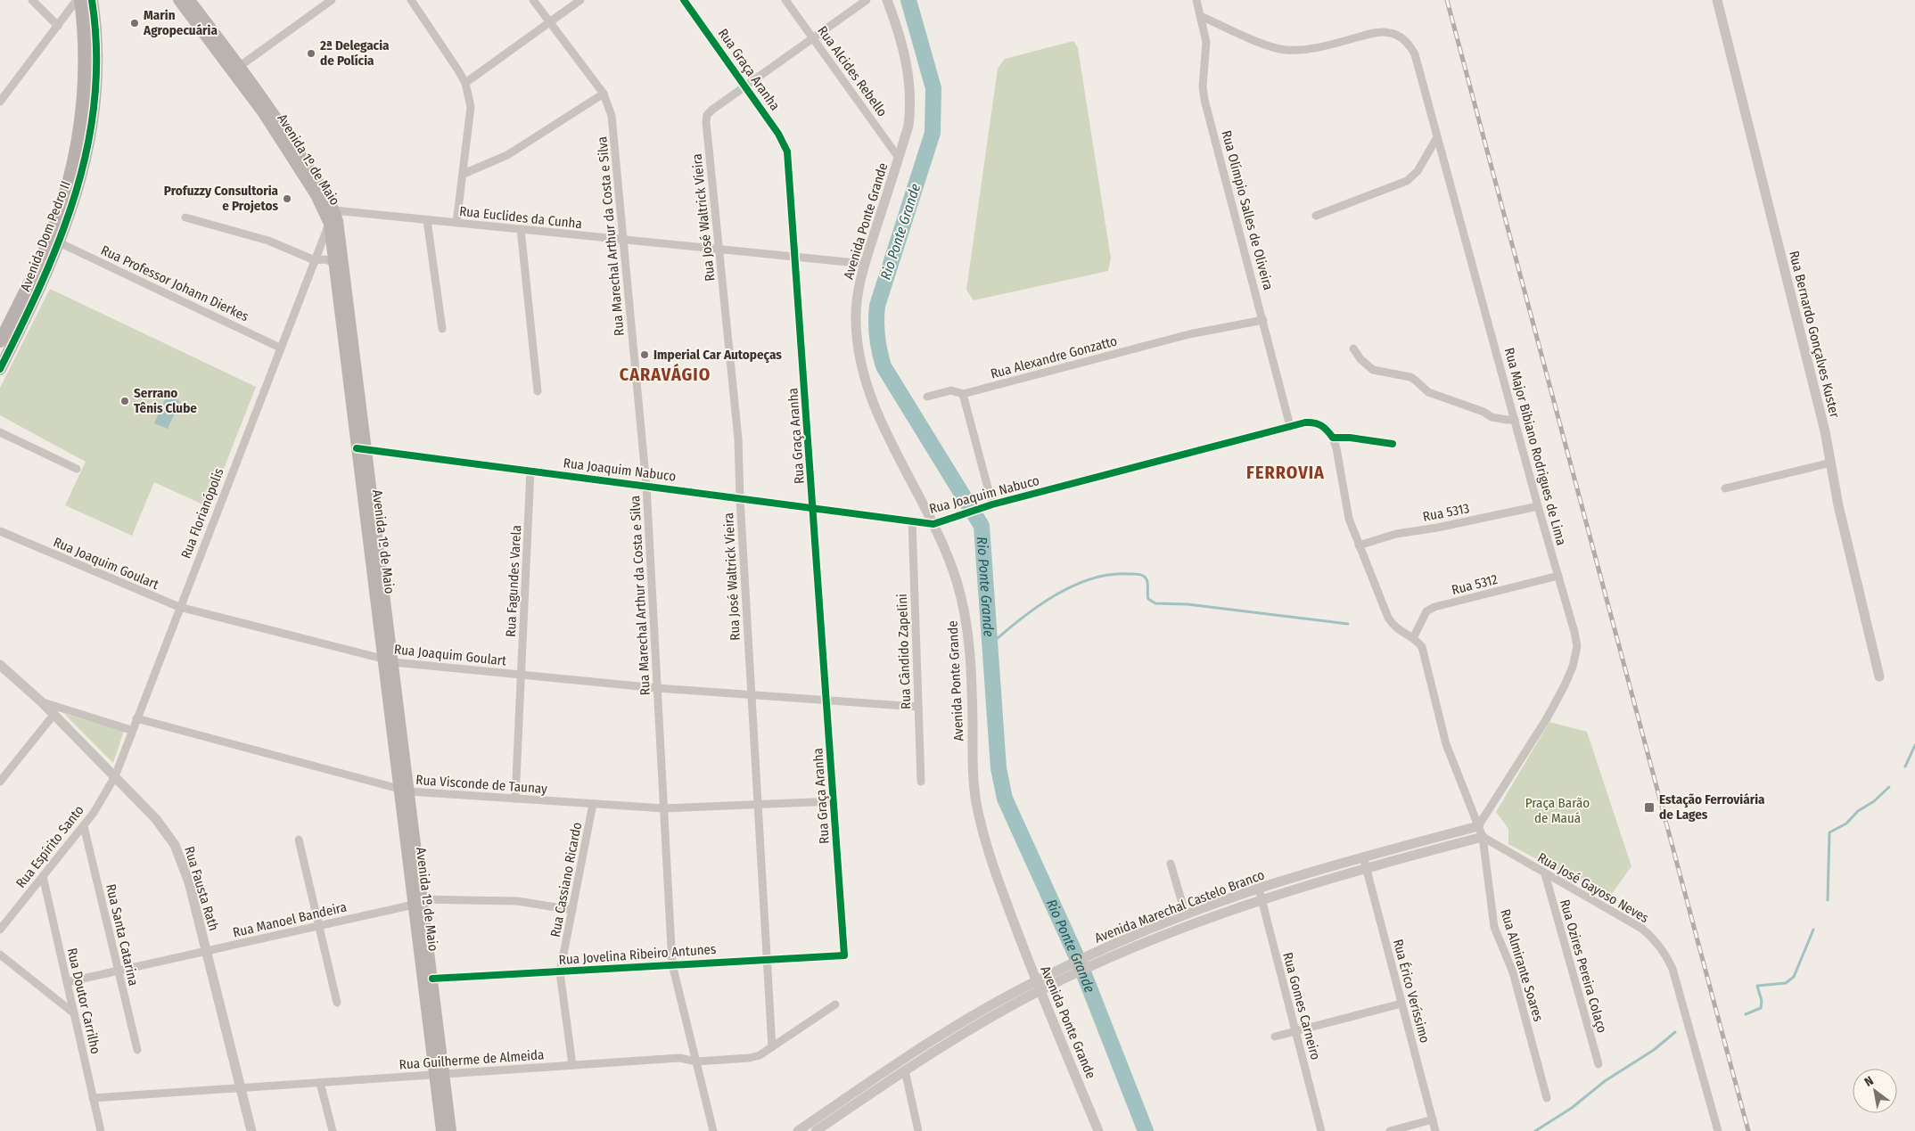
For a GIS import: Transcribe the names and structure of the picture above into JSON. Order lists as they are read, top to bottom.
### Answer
{
  "streets": {
    "main road": ["Avenida 1º de Maio", "Avenida Dom Pedro II"],
    "street": [
      "Rua Graça Aranha",
      "Rua Alcides Rebello",
      "Rua Olímpio Salles de Oliveira",
      "Rua Euclides da Cunha",
      "Rua José Waltrick Vieira",
      "Avenida Ponte Grande",
      "Rua Marechal Arthur da Costa e Silva",
      "Rua Professor Johann Dierkes",
      "Rua Bernardo Gonçalves Kuster",
      "Rua Alexandre Gonzatto",
      "Rua Major Bibiano Rodrigues de Lima",
      "Rua Joaquim Nabuco",
      "Rua 5313",
      "Rua Florianópolis",
      "Rua Joaquim Goulart",
      "Rua Fagundes Varela",
      "Rua 5312",
      "Rua Cândido Zapelini",
      "Rua Visconde de Taunay",
      "Rua Espírito Santo",
      "Rua Cassiano Ricardo",
      "Rua José Gayoso Neves",
      "Rua Fausta Rath",
      "Avenida Marechal Castelo Branco",
      "Rua Manoel Bandeira",
      "Rua Santa Catarina",
      "Rua Jovelina Ribeiro Antunes",
      "Rua Almirante Soares",
      "Rua Ozires Pereira Colaço",
      "Rua Érico Veríssimo",
      "Rua Doutor Carrilho",
      "Rua Gomes Carneiro",
      "Rua Guilherme de Almeida"
    ]
  },
  "crossings": [
    ["Rua Graça Aranha", "Rua Euclides da Cunha"],
    ["Rua Graça Aranha", "Rua José Waltrick Vieira"],
    ["Rua Graça Aranha", "Rua Joaquim Nabuco"],
    ["Rua Graça Aranha", "Rua Joaquim Goulart"],
    ["Rua Graça Aranha", "Rua Visconde de Taunay"],
    ["Rua Graça Aranha", "Rua Jovelina Ribeiro Antunes"],
    ["Rua Alcides Rebello", "Rua José Waltrick Vieira"],
    ["Rua Alcides Rebello", "Avenida Ponte Grande"],
    ["Avenida 1º de Maio", "Rua Euclides da Cunha"],
    ["Avenida 1º de Maio", "Rua Joaquim Nabuco"],
    ["Avenida 1º de Maio", "Rua Florianópolis"],
    ["Avenida 1º de Maio", "Rua Joaquim Goulart"],
    ["Avenida 1º de Maio", "Rua Visconde de Taunay"],
    ["Avenida 1º de Maio", "Rua Manoel Bandeira"],
    ["Avenida 1º de Maio", "Rua Jovelina Ribeiro Antunes"],
    ["Avenida 1º de Maio", "Rua Guilherme de Almeida"],
    ["Rua Olímpio Salles de Oliveira", "Rua Alexandre Gonzatto"],
    ["Rua Olímpio Salles de Oliveira", "Rua Major Bibiano Rodrigues de Lima"],
    ["Rua Olímpio Salles de Oliveira", "Rua Joaquim Nabuco"],
    ["Rua Euclides da Cunha", "Rua José Waltrick Vieira"],
    ["Rua Euclides da Cunha", "Avenida Ponte Grande"],
    ["Rua Euclides da Cunha", "Rua Marechal Arthur da Costa e Silva"],
    ["Rua José Waltrick Vieira", "Rua Joaquim Nabuco"],
    ["Rua José Waltrick Vieira", "Rua Joaquim Goulart"],
    ["Rua José Waltrick Vieira", "Rua Visconde de Taunay"],
    ["Rua José Waltrick Vieira", "Rua Jovelina Ribeiro Antunes"],
    ["Rua José Waltrick Vieira", "Rua Guilherme de Almeida"],
    ["Avenida Ponte Grande", "Rua Joaquim Nabuco"],
    ["Avenida Ponte Grande", "Avenida Marechal Castelo Branco"],
    ["Avenida Dom Pedro II", "Rua Professor Johann Dierkes"],
    ["Rua Marechal Arthur da Costa e Silva", "Rua Joaquim Nabuco"],
    ["Rua Marechal Arthur da Costa e Silva", "Rua Joaquim Goulart"],
    ["Rua Marechal Arthur da Costa e Silva", "Rua Visconde de Taunay"],
    ["Rua Marechal Arthur da Costa e Silva", "Rua Jovelina Ribeiro Antunes"],
    ["Rua Marechal Arthur da Costa e Silva", "Rua Guilherme de Almeida"],
    ["Rua Professor Johann Dierkes", "Rua Florianópolis"],
    ["Rua Major Bibiano Rodrigues de Lima", "Rua 5313"],
    ["Rua Major Bibiano Rodrigues de Lima", "Rua 5312"],
    ["Rua Major Bibiano Rodrigues de Lima", "Avenida Marechal Castelo Branco"],
    ["Rua Major Bibiano Rodrigues de Lima", "Rua Almirante Soares"],
    ["Rua Joaquim Nabuco", "Rua Fagundes Varela"],
    ["Rua Joaquim Nabuco", "Rua Cândido Zapelini"],
    ["Rua Florianópolis", "Rua Joaquim Goulart"],
    ["Rua Florianópolis", "Rua Visconde de Taunay"],
    ["Rua Florianópolis", "Rua Espírito Santo"],
    ["Rua Florianópolis", "Rua Fausta Rath"],
    ["Rua Joaquim Goulart", "Rua Fagundes Varela"],
    ["Rua Joaquim Goulart", "Rua Cândido Zapelini"],
    ["Rua Fagundes Varela", "Rua Visconde de Taunay"],
    ["Rua 5312", "Rua Almirante Soares"],
    ["Rua Visconde de Taunay", "Rua Cassiano Ricardo"],
    ["Rua Espírito Santo", "Rua Fausta Rath"],
    ["Rua Espírito Santo", "Rua Santa Catarina"],
    ["Rua Espírito Santo", "Rua Doutor Carrilho"],
    ["Rua Cassiano Ricardo", "Rua Manoel Bandeira"],
    ["Rua Cassiano Ricardo", "Rua Jovelina Ribeiro Antunes"],
    ["Rua Cassiano Ricardo", "Rua Guilherme de Almeida"],
    ["Rua José Gayoso Neves", "Avenida Marechal Castelo Branco"],
    ["Rua José Gayoso Neves", "Rua Almirante Soares"],
    ["Rua José Gayoso Neves", "Rua Ozires Pereira Colaço"],
    ["Rua Fausta Rath", "Rua Manoel Bandeira"],
    ["Rua Fausta Rath", "Rua Guilherme de Almeida"],
    ["Avenida Marechal Castelo Branco", "Rua Almirante Soares"],
    ["Avenida Marechal Castelo Branco", "Rua Érico Veríssimo"],
    ["Avenida Marechal Castelo Branco", "Rua Gomes Carneiro"],
    ["Rua Manoel Bandeira", "Rua Santa Catarina"],
    ["Rua Manoel Bandeira", "Rua Doutor Carrilho"],
    ["Rua Doutor Carrilho", "Rua Guilherme de Almeida"]
  ],
  "districts": ["CARAVÁGIO", "FERROVIA"],
  "water": ["Rio Ponte Grande"],
  "parks": ["Praça Barão de Mauá"],
  "places": {
    "other": [
      "Marin Agropecuária",
      "2ª Delegacia de Polícia",
      "Profuzzy Consultoria e Projetos",
      "Imperial Car Autopeças",
      "Serrano Tênis Clube"
    ],
    "transit": ["Estação Ferroviária de Lages"]
  },
  "north": "top left"
}
